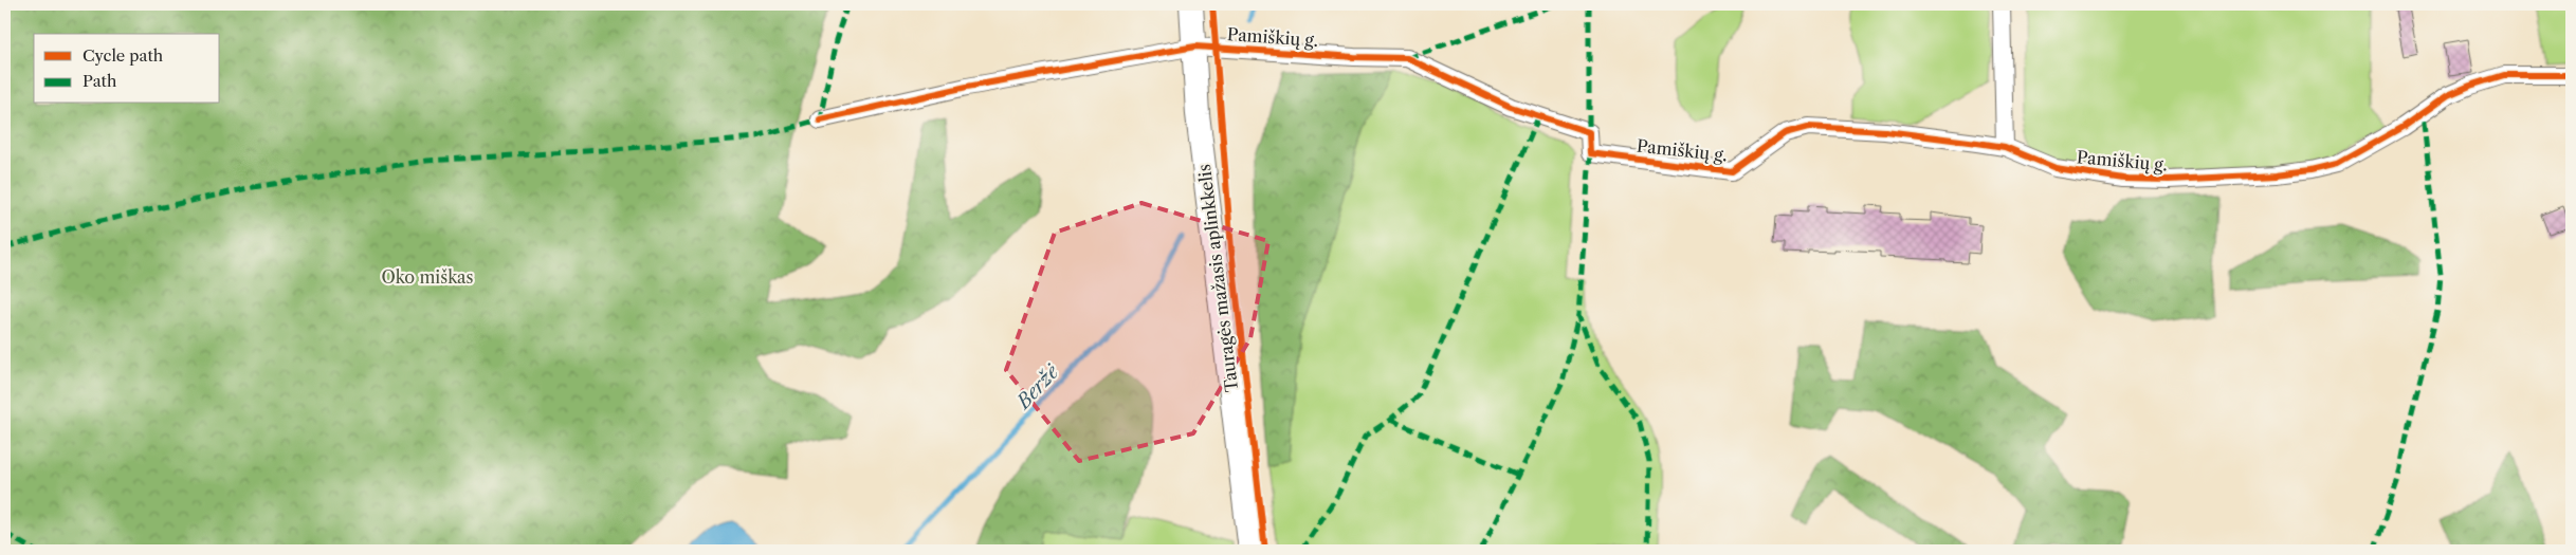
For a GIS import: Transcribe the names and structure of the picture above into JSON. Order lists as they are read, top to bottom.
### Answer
{
  "streets": {
    "main road": ["Tauragės mažasis aplinkkelis"],
    "street": ["Pamiškių g."]
  },
  "crossings": [
    ["Pamiškių g.", "Tauragės mažasis aplinkkelis"]
  ],
  "water": ["Beržė"],
  "parks": ["Oko miškas"],
  "legend": ["Cycle path", "Path"]
}
